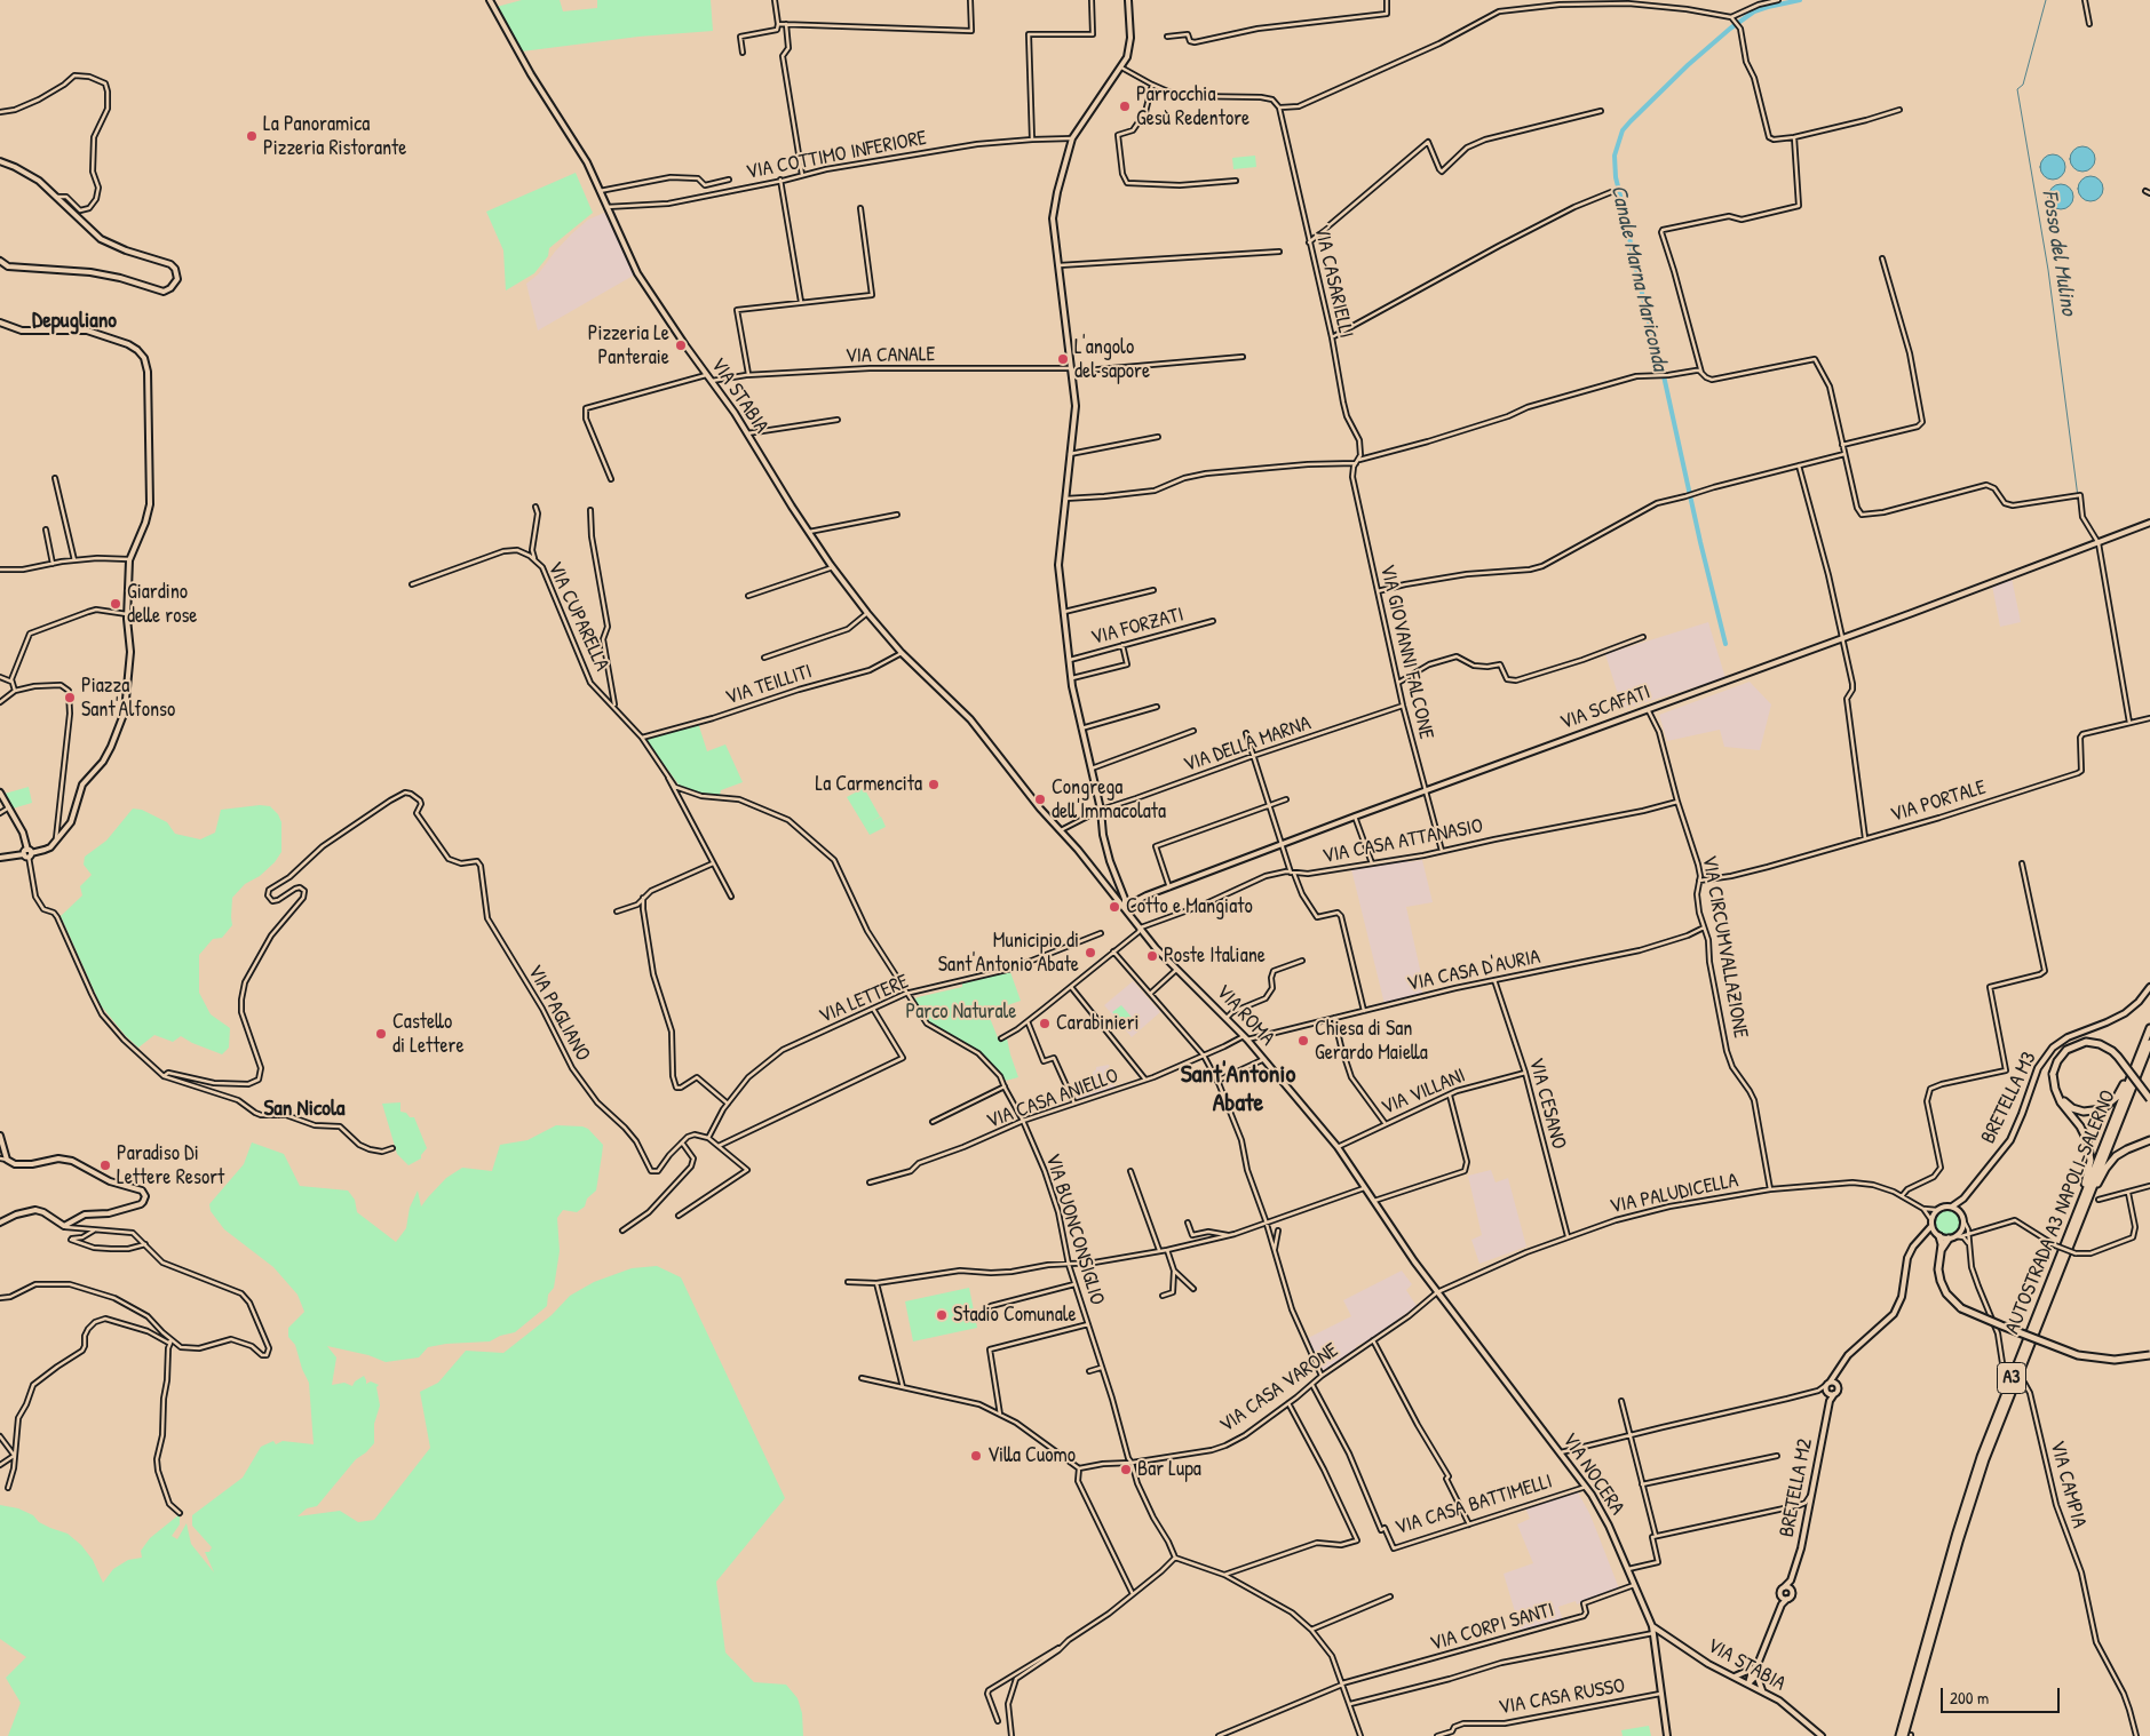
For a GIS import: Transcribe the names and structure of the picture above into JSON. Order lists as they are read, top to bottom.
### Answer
{
  "streets": {
    "highway": ["AUTOSTRADA A3 NAPOLI-SALERNO", "A3"],
    "street": [
      "VIA COTTIMO INFERIORE",
      "VIA CASARIELLI",
      "VIA CANALE",
      "VIA STABIA",
      "VIA CUPARELLA",
      "VIA FORZATI",
      "VIA GIOVANNI FALCONE",
      "VIA TEILLITI",
      "VIA SCAFATI",
      "VIA DELLA MARNA",
      "VIA PORTALE",
      "VIA CASA ATTANASIO",
      "VIA CIRCUMVALLAZIONE",
      "VIA CASA D'AURIA",
      "VIA LETTERE",
      "VIA PAGLIANO",
      "VIA ROMA",
      "VIA VILLANI",
      "BRETELLA M3",
      "VIA CASA ANIELLO",
      "VIA CESANO",
      "VIA PALUDICELLA",
      "VIA BUONCONSIGLIO",
      "VIA CASA VARONE",
      "VIA NOCERA",
      "VIA CAMPIA",
      "BRETELLA M2",
      "VIA CASA BATTIMELLI",
      "VIA CORPI SANTI",
      "VIA CASA RUSSO"
    ]
  },
  "crossings": [
    ["VIA COTTIMO INFERIORE", "VIA STABIA"],
    ["VIA CASARIELLI", "VIA GIOVANNI FALCONE"],
    ["VIA CANALE", "VIA STABIA"],
    ["VIA STABIA", "VIA TEILLITI"],
    ["VIA STABIA", "VIA ROMA"],
    ["VIA STABIA", "VIA NOCERA"],
    ["VIA STABIA", "BRETELLA M2"],
    ["VIA CUPARELLA", "VIA TEILLITI"],
    ["VIA GIOVANNI FALCONE", "VIA SCAFATI"],
    ["VIA GIOVANNI FALCONE", "VIA DELLA MARNA"],
    ["VIA GIOVANNI FALCONE", "VIA CASA ATTANASIO"],
    ["VIA SCAFATI", "VIA CIRCUMVALLAZIONE"],
    ["VIA SCAFATI", "VIA ROMA"],
    ["VIA DELLA MARNA", "VIA ROMA"],
    ["VIA PORTALE", "VIA CIRCUMVALLAZIONE"],
    ["VIA CASA ATTANASIO", "VIA CIRCUMVALLAZIONE"],
    ["VIA CASA ATTANASIO", "VIA ROMA"],
    ["VIA CIRCUMVALLAZIONE", "VIA CASA D'AURIA"],
    ["VIA CIRCUMVALLAZIONE", "VIA PALUDICELLA"],
    ["VIA CASA D'AURIA", "VIA ROMA"],
    ["VIA CASA D'AURIA", "VIA CASA ANIELLO"],
    ["VIA CASA D'AURIA", "VIA CESANO"],
    ["VIA LETTERE", "VIA BUONCONSIGLIO"],
    ["VIA ROMA", "VIA VILLANI"],
    ["VIA ROMA", "VIA CASA ANIELLO"],
    ["VIA ROMA", "VIA PALUDICELLA"],
    ["VIA ROMA", "VIA CASA VARONE"],
    ["VIA ROMA", "VIA NOCERA"],
    ["VIA VILLANI", "VIA CESANO"],
    ["BRETELLA M3", "VIA PALUDICELLA"],
    ["BRETELLA M3", "VIA CAMPIA"],
    ["VIA CASA ANIELLO", "VIA BUONCONSIGLIO"],
    ["VIA CESANO", "VIA PALUDICELLA"],
    ["VIA PALUDICELLA", "VIA CASA VARONE"],
    ["VIA PALUDICELLA", "VIA NOCERA"],
    ["VIA PALUDICELLA", "VIA CAMPIA"],
    ["AUTOSTRADA A3 NAPOLI-SALERNO", "A3"],
    ["VIA BUONCONSIGLIO", "VIA CASA VARONE"],
    ["VIA CASA VARONE", "VIA NOCERA"],
    ["VIA CASA VARONE", "VIA CASA BATTIMELLI"],
    ["VIA NOCERA", "VIA CASA BATTIMELLI"],
    ["VIA NOCERA", "VIA CORPI SANTI"],
    ["VIA NOCERA", "VIA CASA RUSSO"]
  ],
  "districts": ["Depugliano", "Sant'Antonio Abate", "San Nicola"],
  "water": ["Fosso del Mulino", "Canale Marna Mariconda"],
  "parks": ["Parco Naturale"],
  "places": [
    "Parrocchia Gesù Redentore",
    "La Panoramica Pizzeria Ristorante",
    "Pizzeria Le Panteraie",
    "L'angolo del sapore",
    "Giardino delle rose",
    "Piazza Sant'Alfonso",
    "La Carmencita",
    "Congrega dell'Immacolata",
    "Cotto e Mangiato",
    "Municipio di Sant'Antonio Abate",
    "Poste Italiane",
    "Carabinieri",
    "Castello di Lettere",
    "Chiesa di San Gerardo Maiella",
    "Paradiso Di Lettere Resort",
    "Stadio Comunale",
    "Villa Cuomo",
    "Bar Lupa"
  ],
  "scale_bar": "200 m"
}
